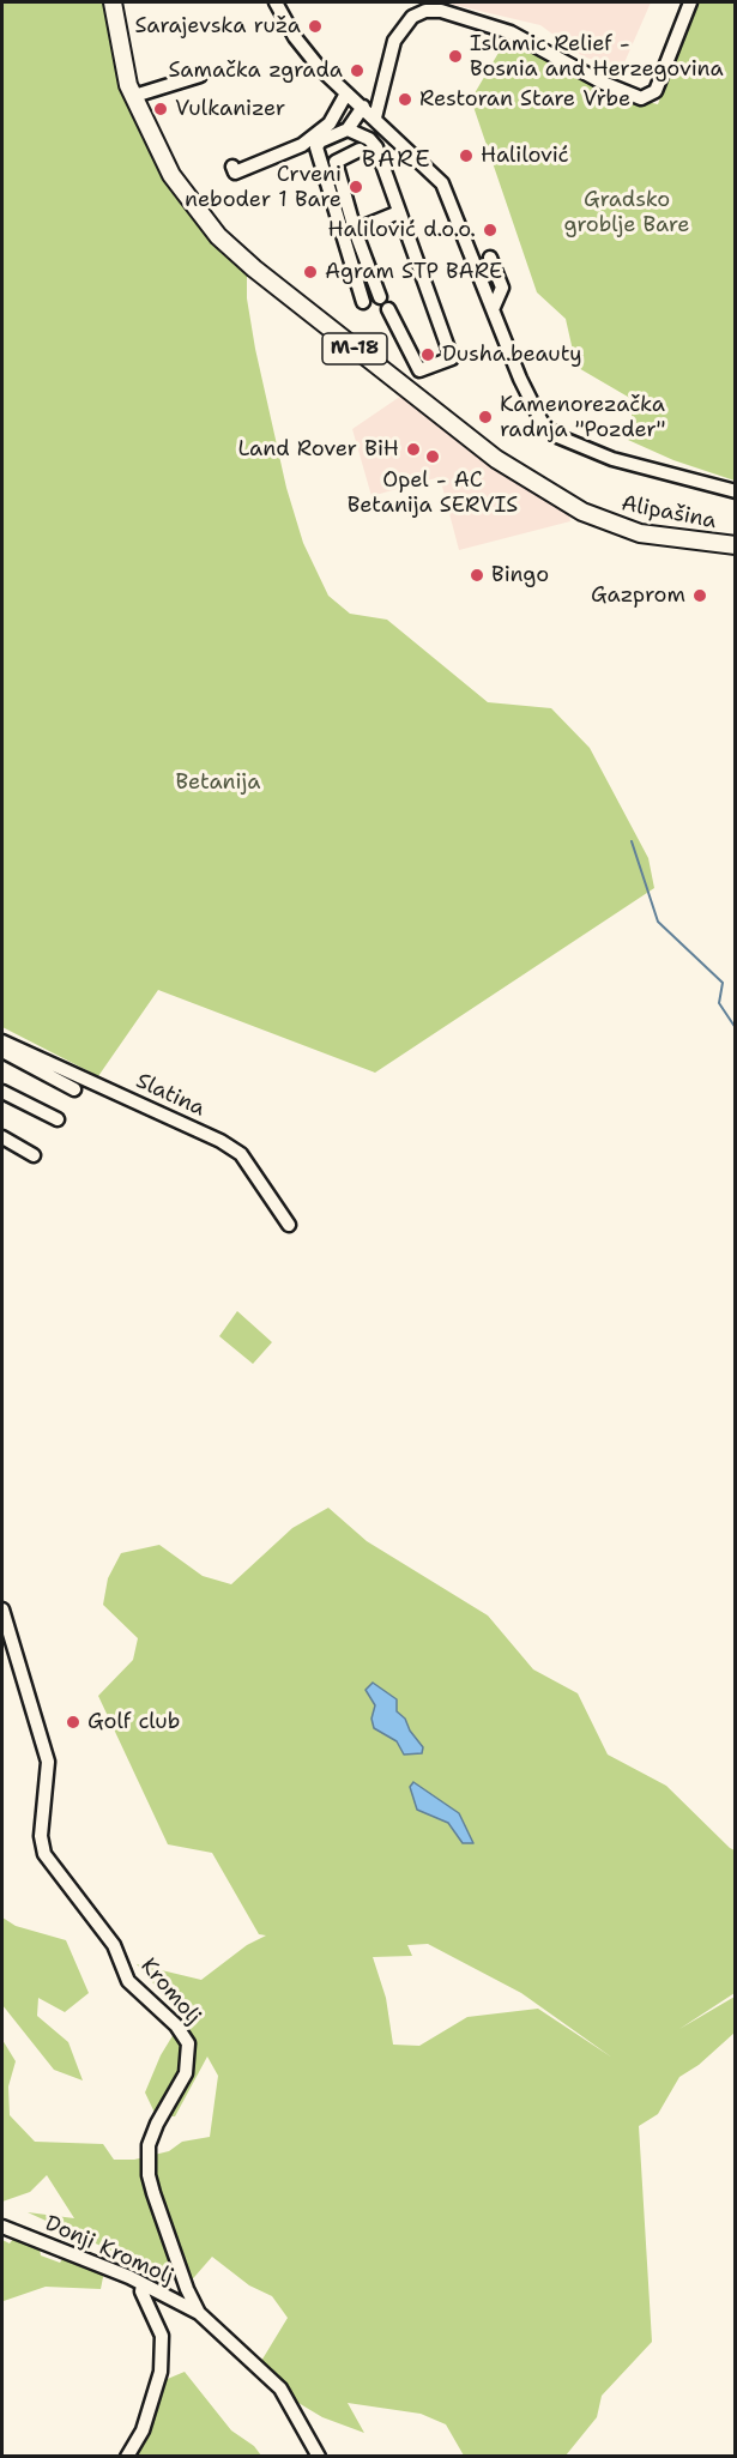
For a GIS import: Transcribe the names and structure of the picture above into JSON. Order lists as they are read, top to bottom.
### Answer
{
  "streets": {
    "main road": ["M-18", "Alipašina"],
    "street": ["Slatina", "Kromolj", "Donji Kromolj"]
  },
  "crossings": [
    ["Kromolj", "Donji Kromolj"]
  ],
  "districts": ["BARE"],
  "parks": ["Gradsko groblje Bare", "Betanija"],
  "places": [
    "Sarajevska ruža",
    "Islamic Relief - Bosnia and Herzegovina",
    "Samačka zgrada",
    "Restoran Stare Vrbe",
    "Vulkanizer",
    "Halilović",
    "Crveni neboder 1 Bare",
    "Halilović d.o.o.",
    "Agram STP BARE",
    "Dusha.beauty",
    "Kamenorezačka radnja \"Pozder\"",
    "Land Rover BiH",
    "Opel - AC Betanija SERVIS",
    "Bingo",
    "Gazprom",
    "Golf club"
  ]
}
